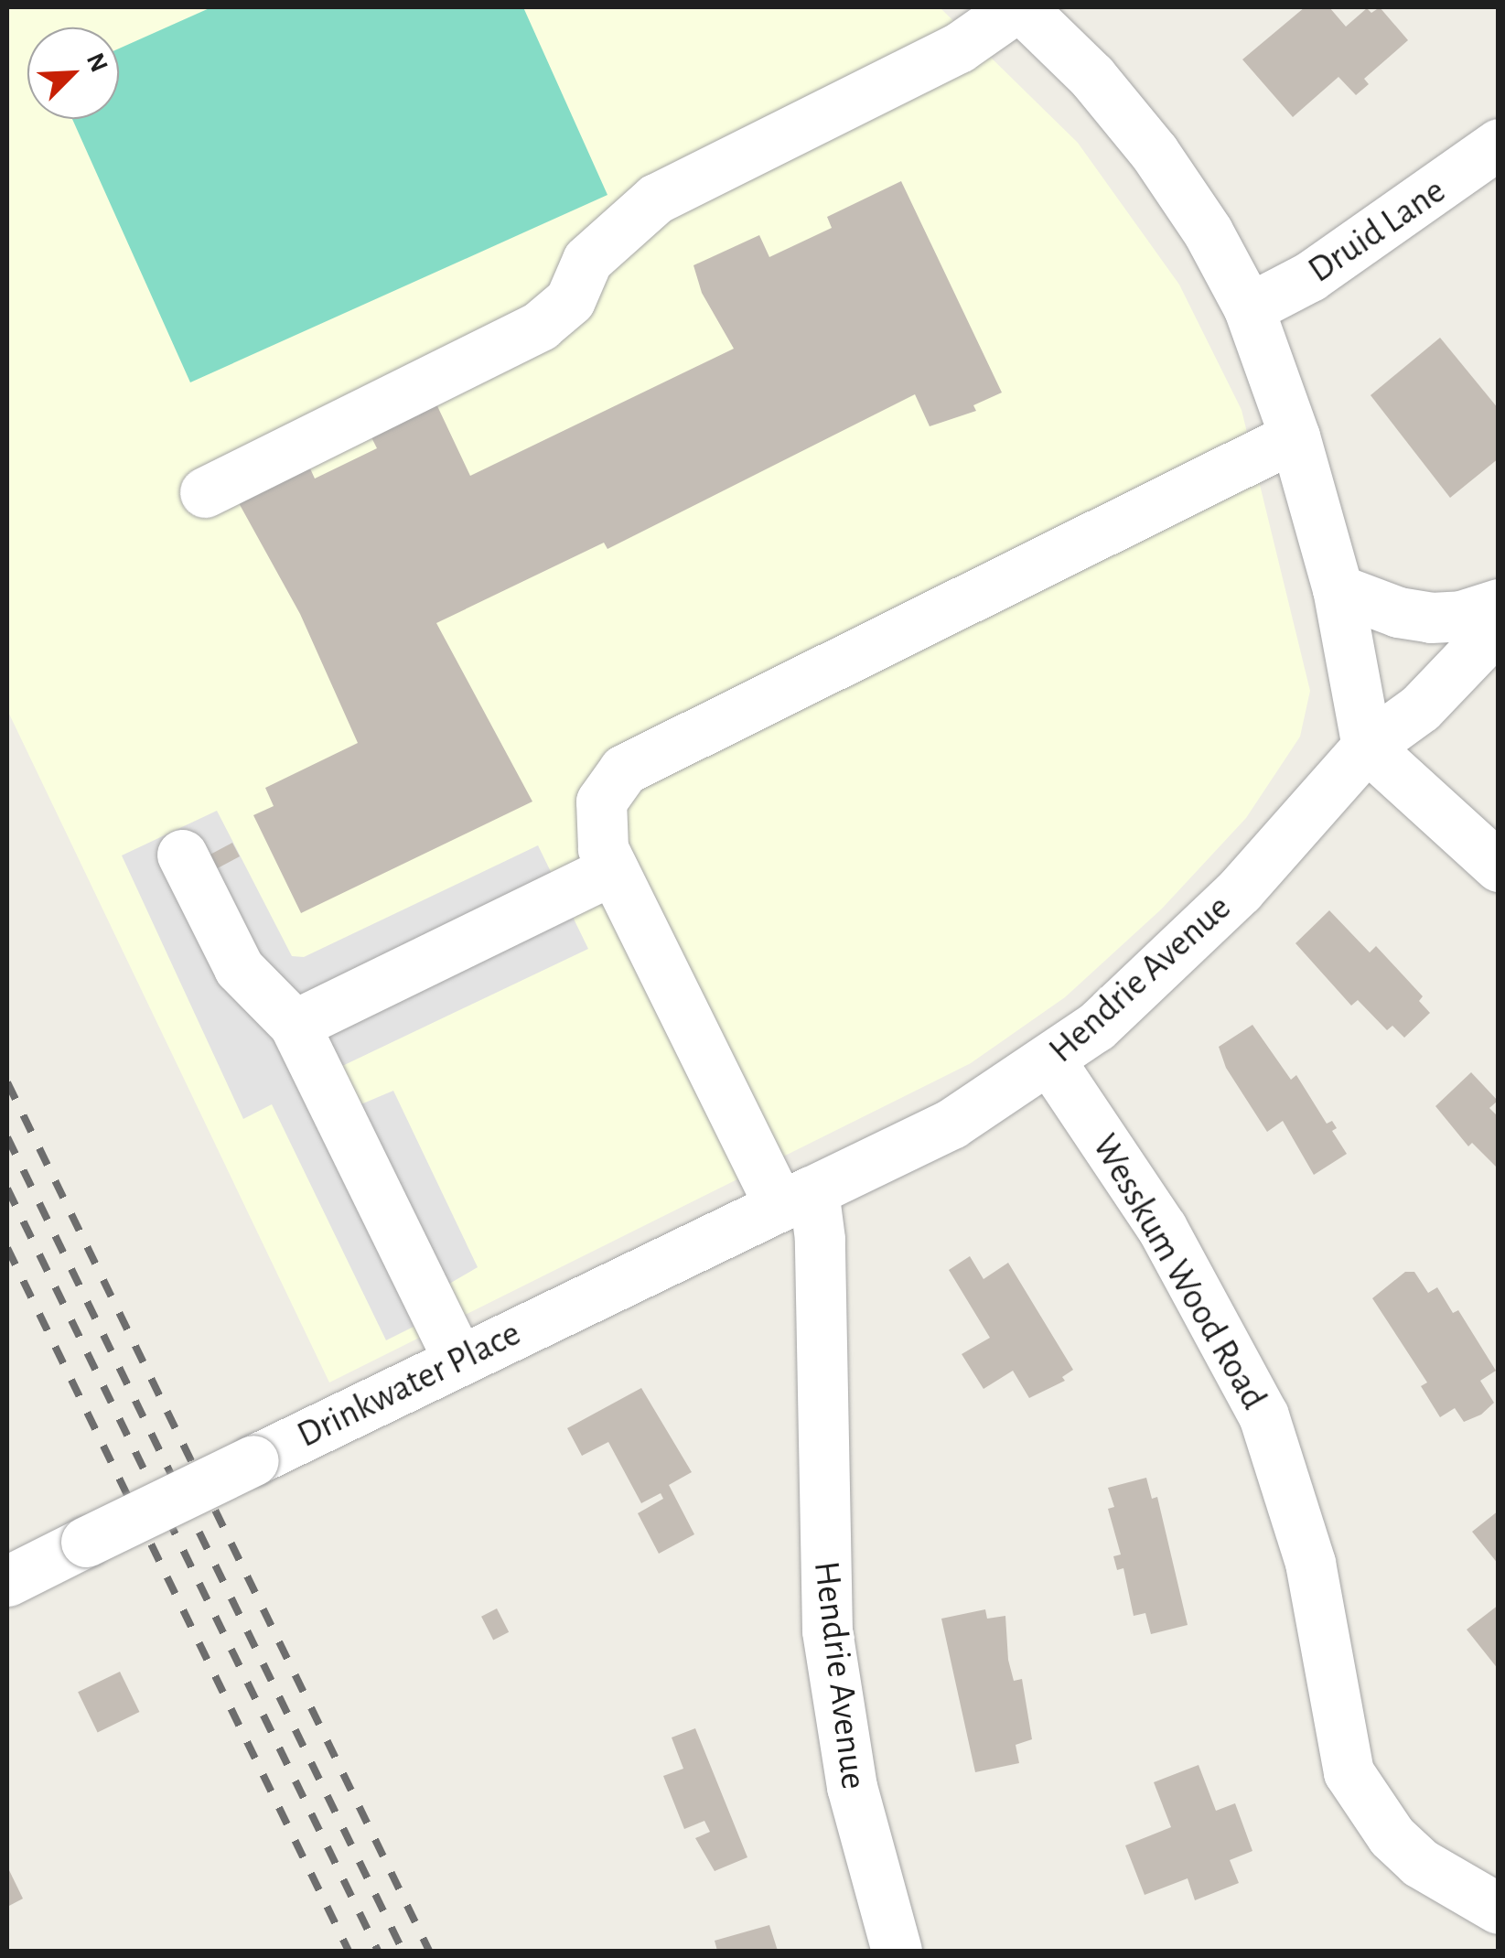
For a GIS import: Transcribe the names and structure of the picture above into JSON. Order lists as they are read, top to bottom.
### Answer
{
  "streets": {
    "street": [
      "Druid Lane",
      "Hendrie Avenue",
      "Wesskum Wood Road",
      "Drinkwater Place"
    ]
  },
  "crossings": [
    ["Hendrie Avenue", "Wesskum Wood Road"],
    ["Hendrie Avenue", "Drinkwater Place"]
  ],
  "north": "top right"
}
